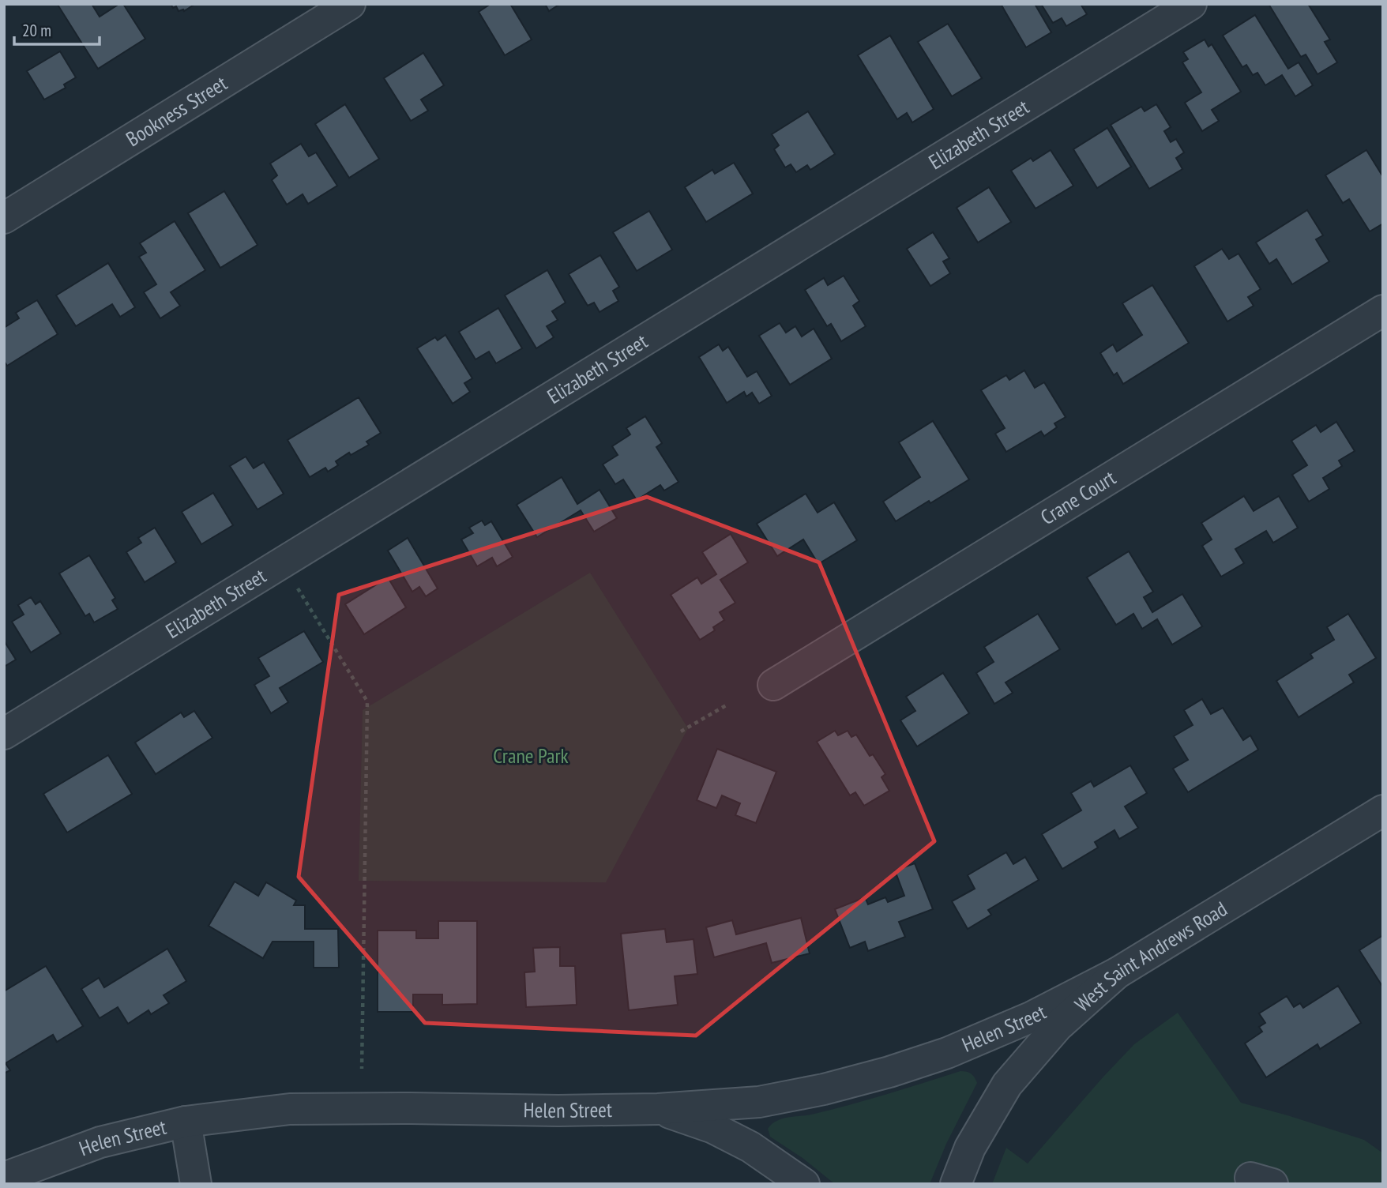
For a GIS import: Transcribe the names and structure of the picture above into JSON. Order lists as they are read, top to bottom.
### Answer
{
  "streets": {
    "street": [
      "Bookness Street",
      "Elizabeth Street",
      "Crane Court",
      "West Saint Andrews Road",
      "Helen Street"
    ]
  },
  "crossings": [
    ["West Saint Andrews Road", "Helen Street"]
  ],
  "parks": ["Crane Park"],
  "scale_bar": "20 m"
}
